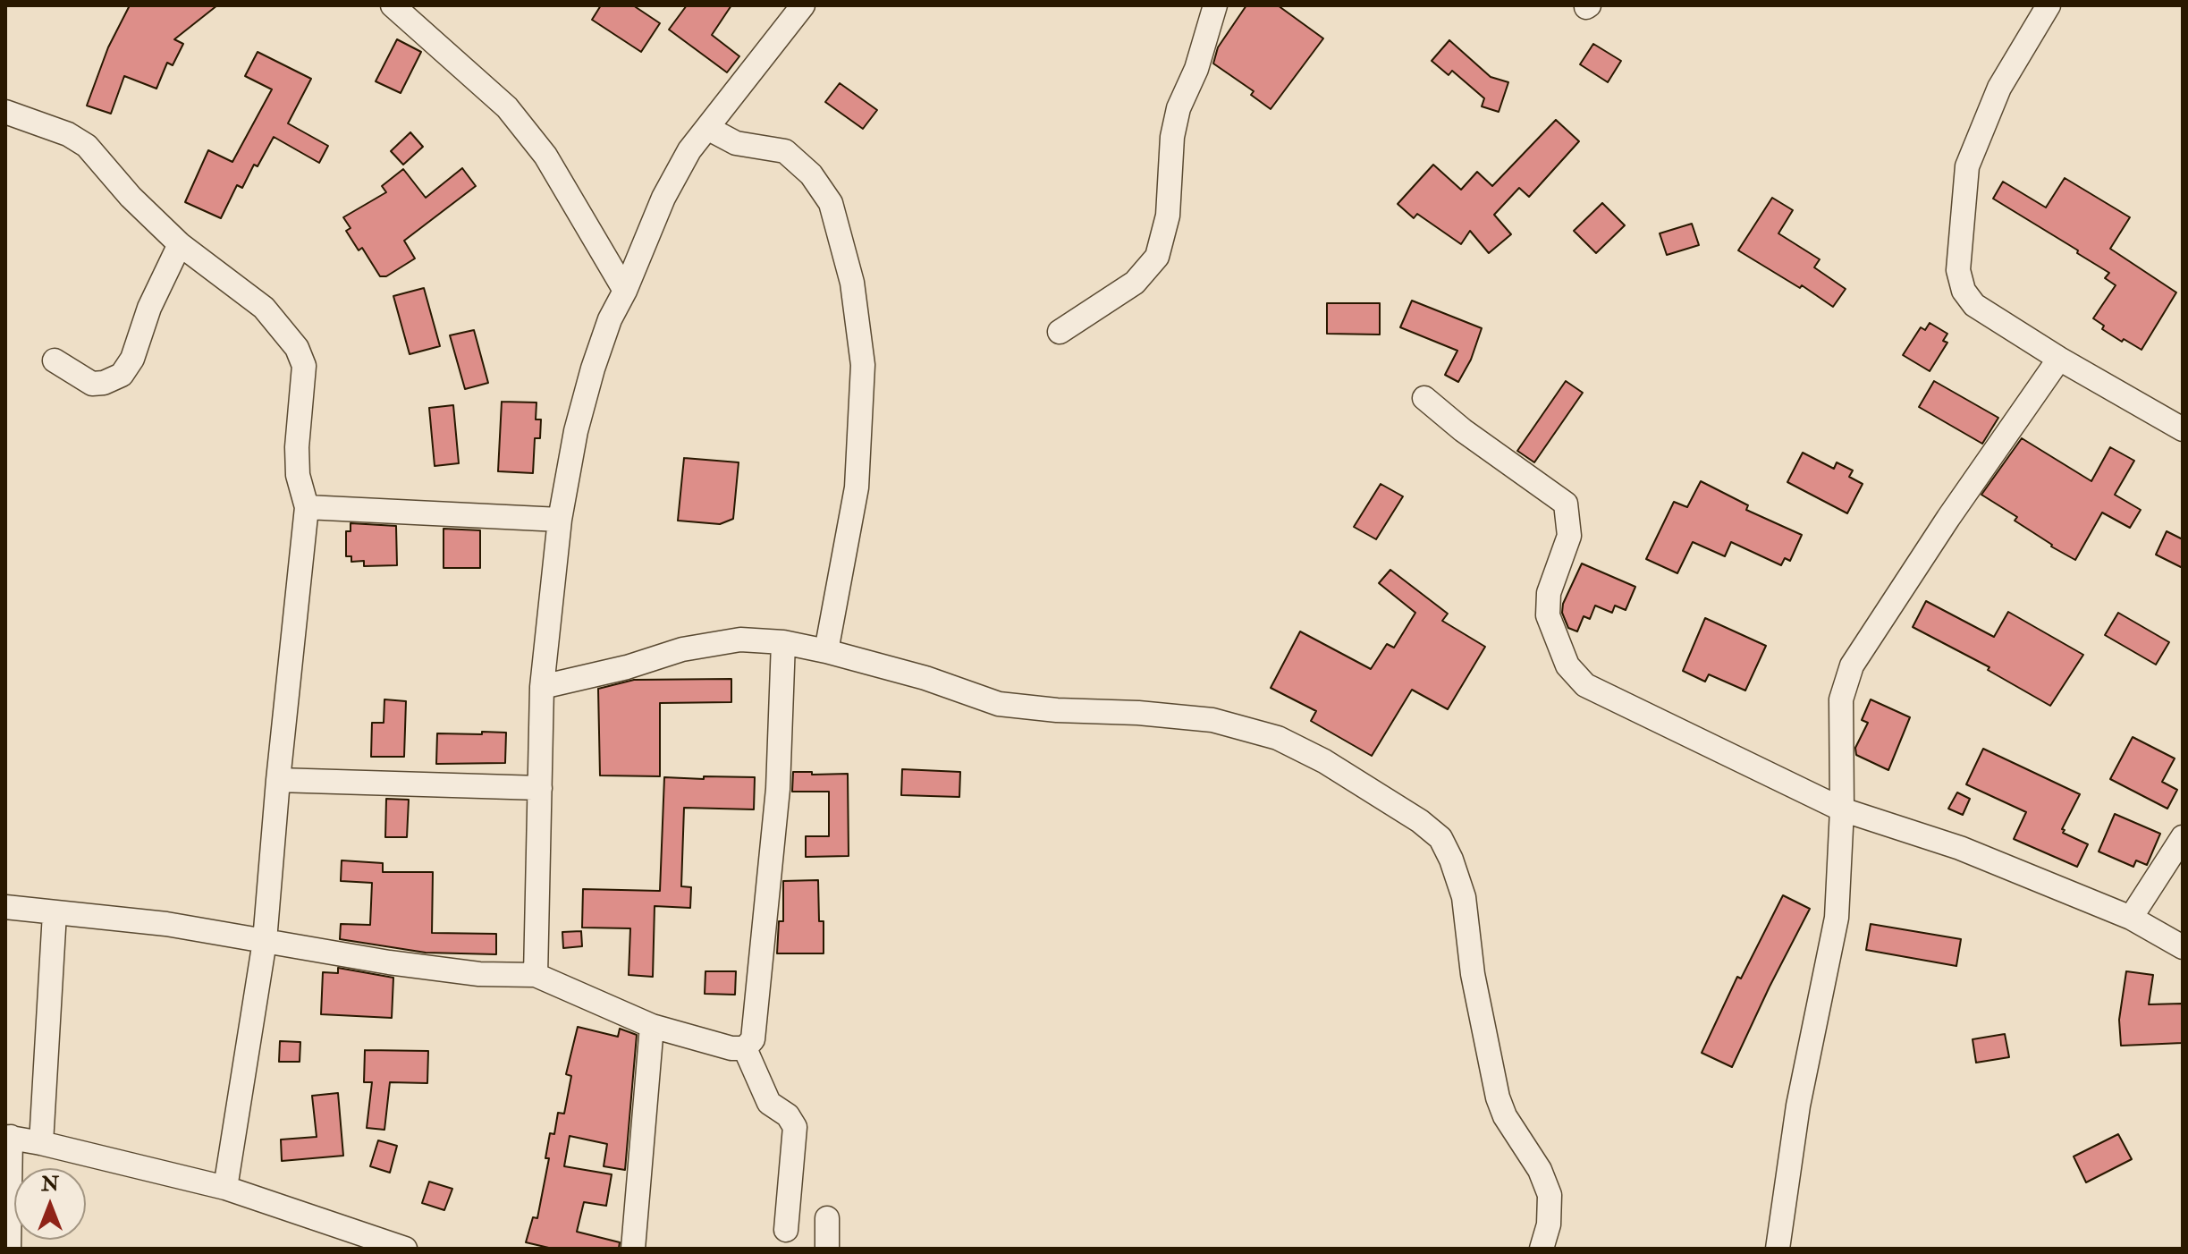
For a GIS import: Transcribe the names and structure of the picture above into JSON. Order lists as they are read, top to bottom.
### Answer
{
  "north": "top"
}
